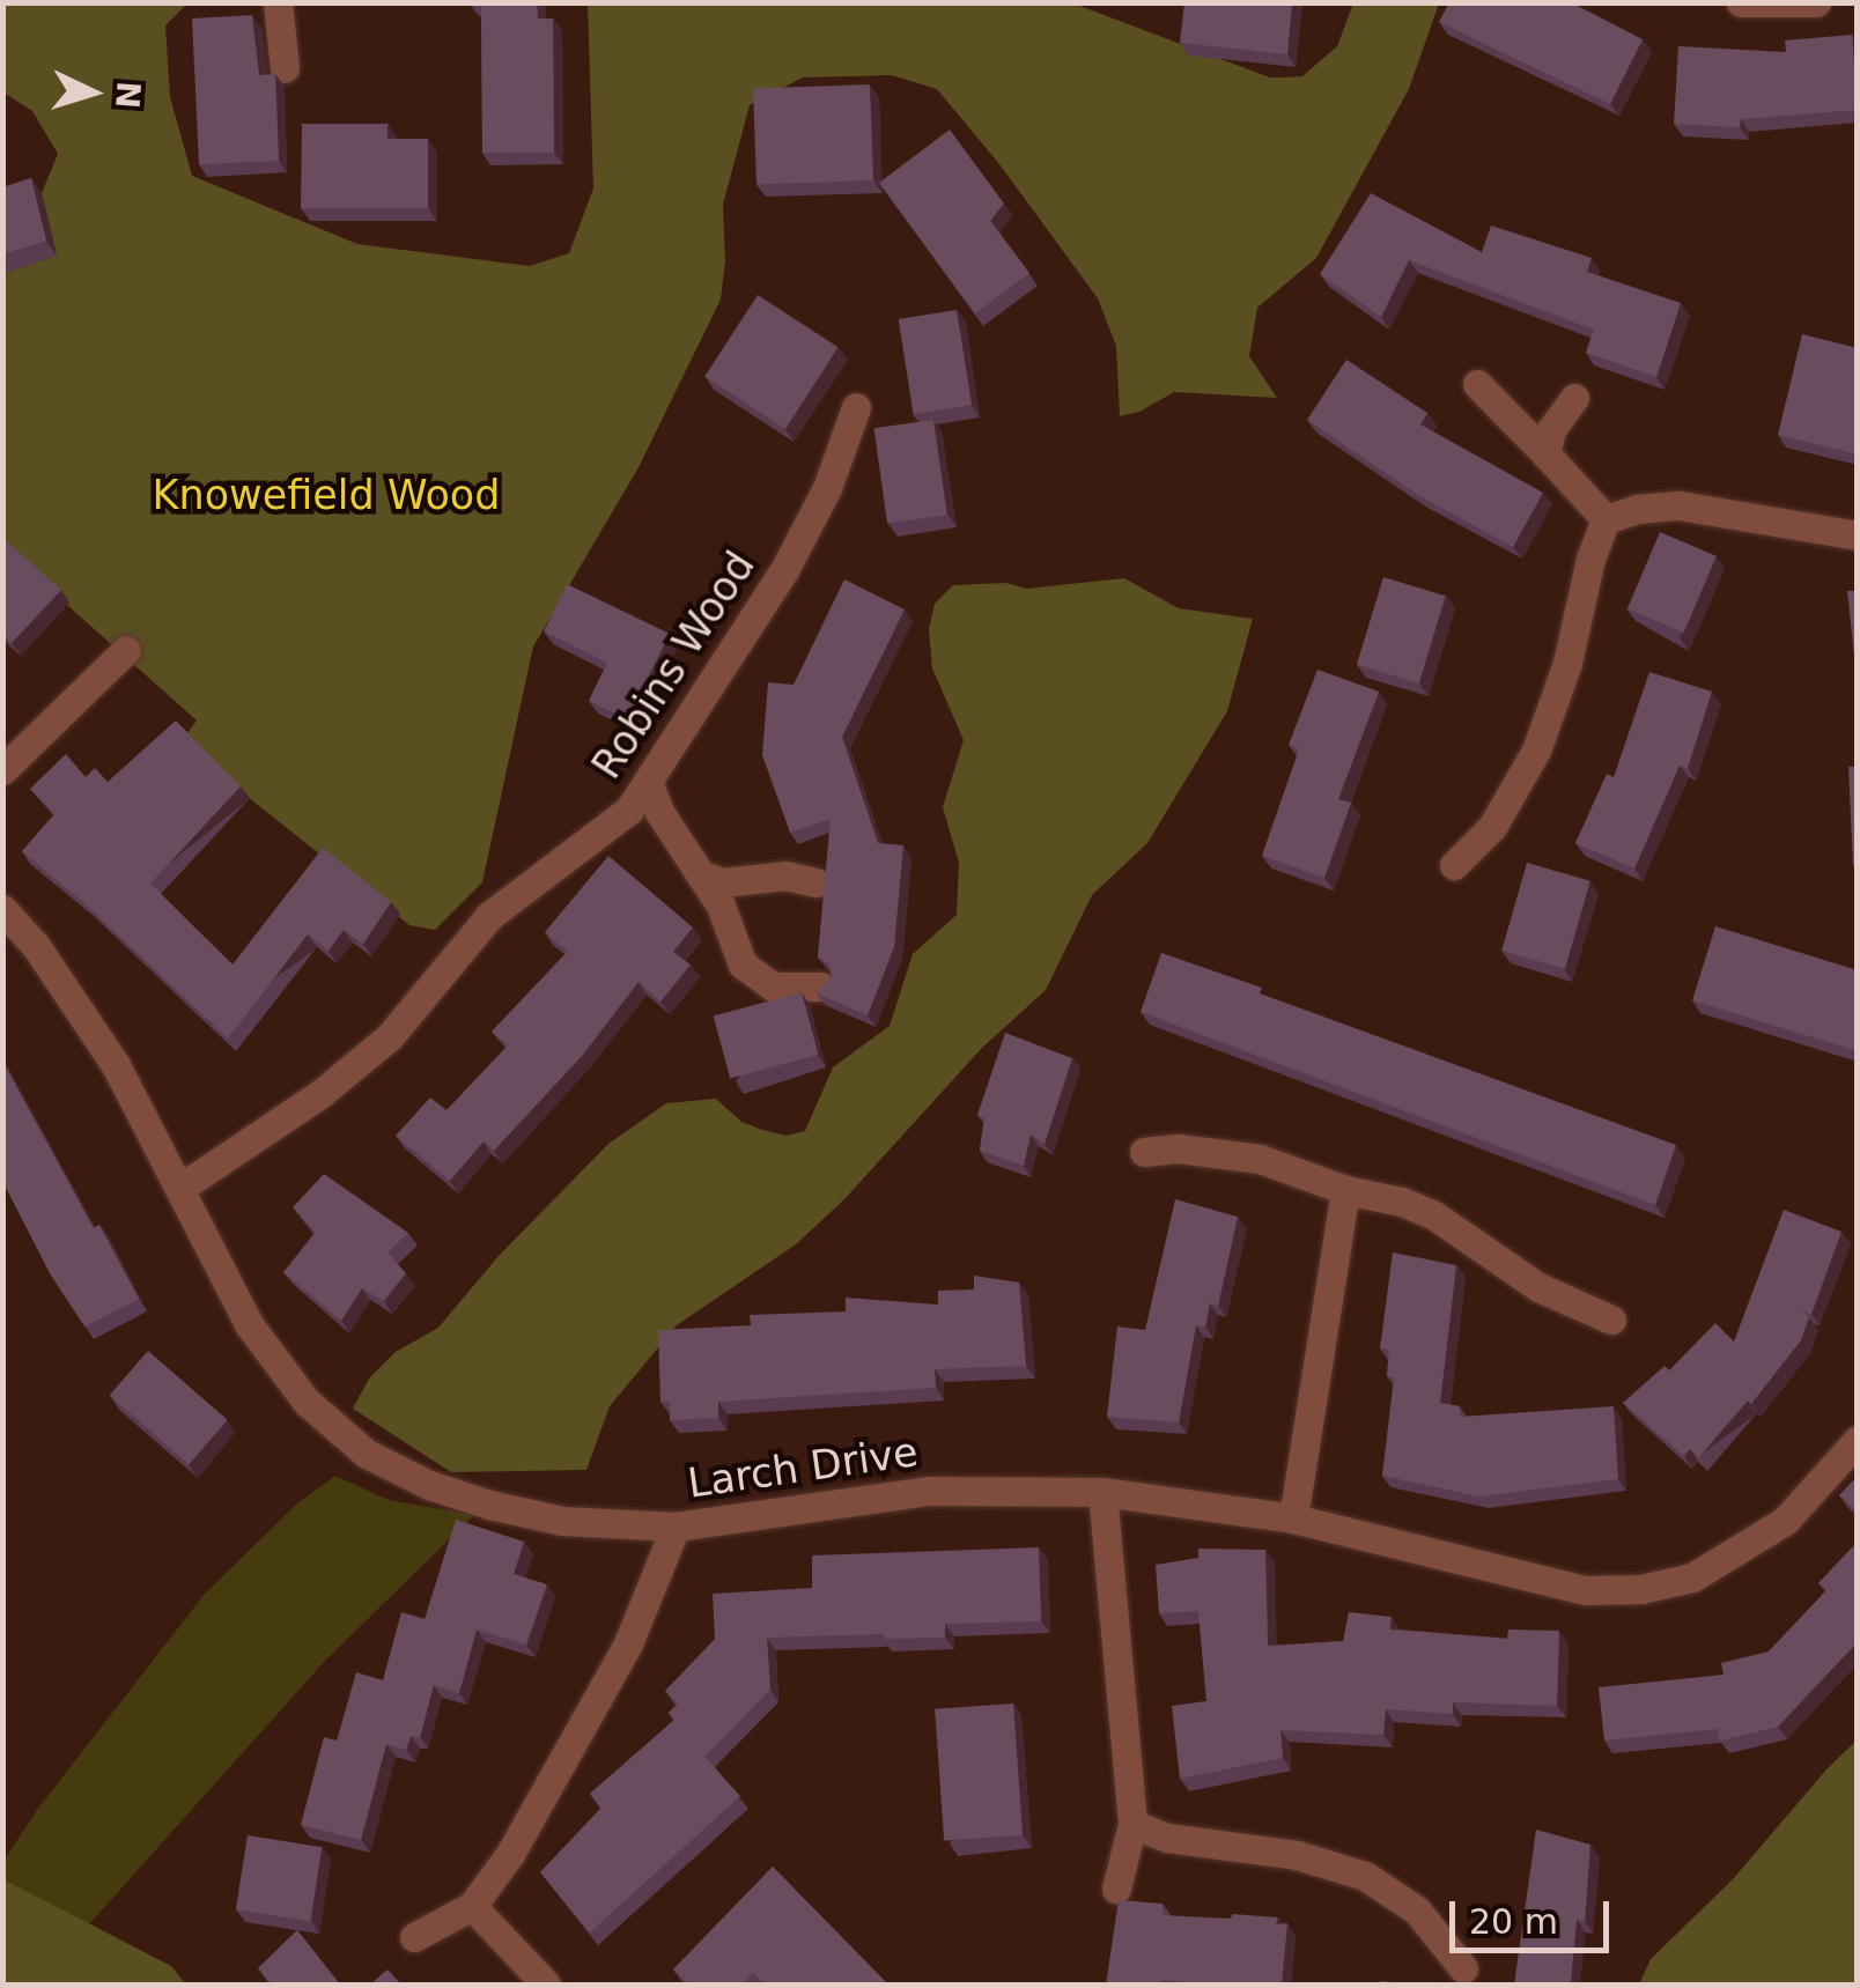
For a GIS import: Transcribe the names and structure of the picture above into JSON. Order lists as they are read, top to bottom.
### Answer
{
  "streets": {
    "street": ["Robins Wood", "Larch Drive"]
  },
  "crossings": [
    ["Robins Wood", "Larch Drive"]
  ],
  "parks": ["Knowefield Wood"],
  "scale_bar": "20 m",
  "north": "right"
}
